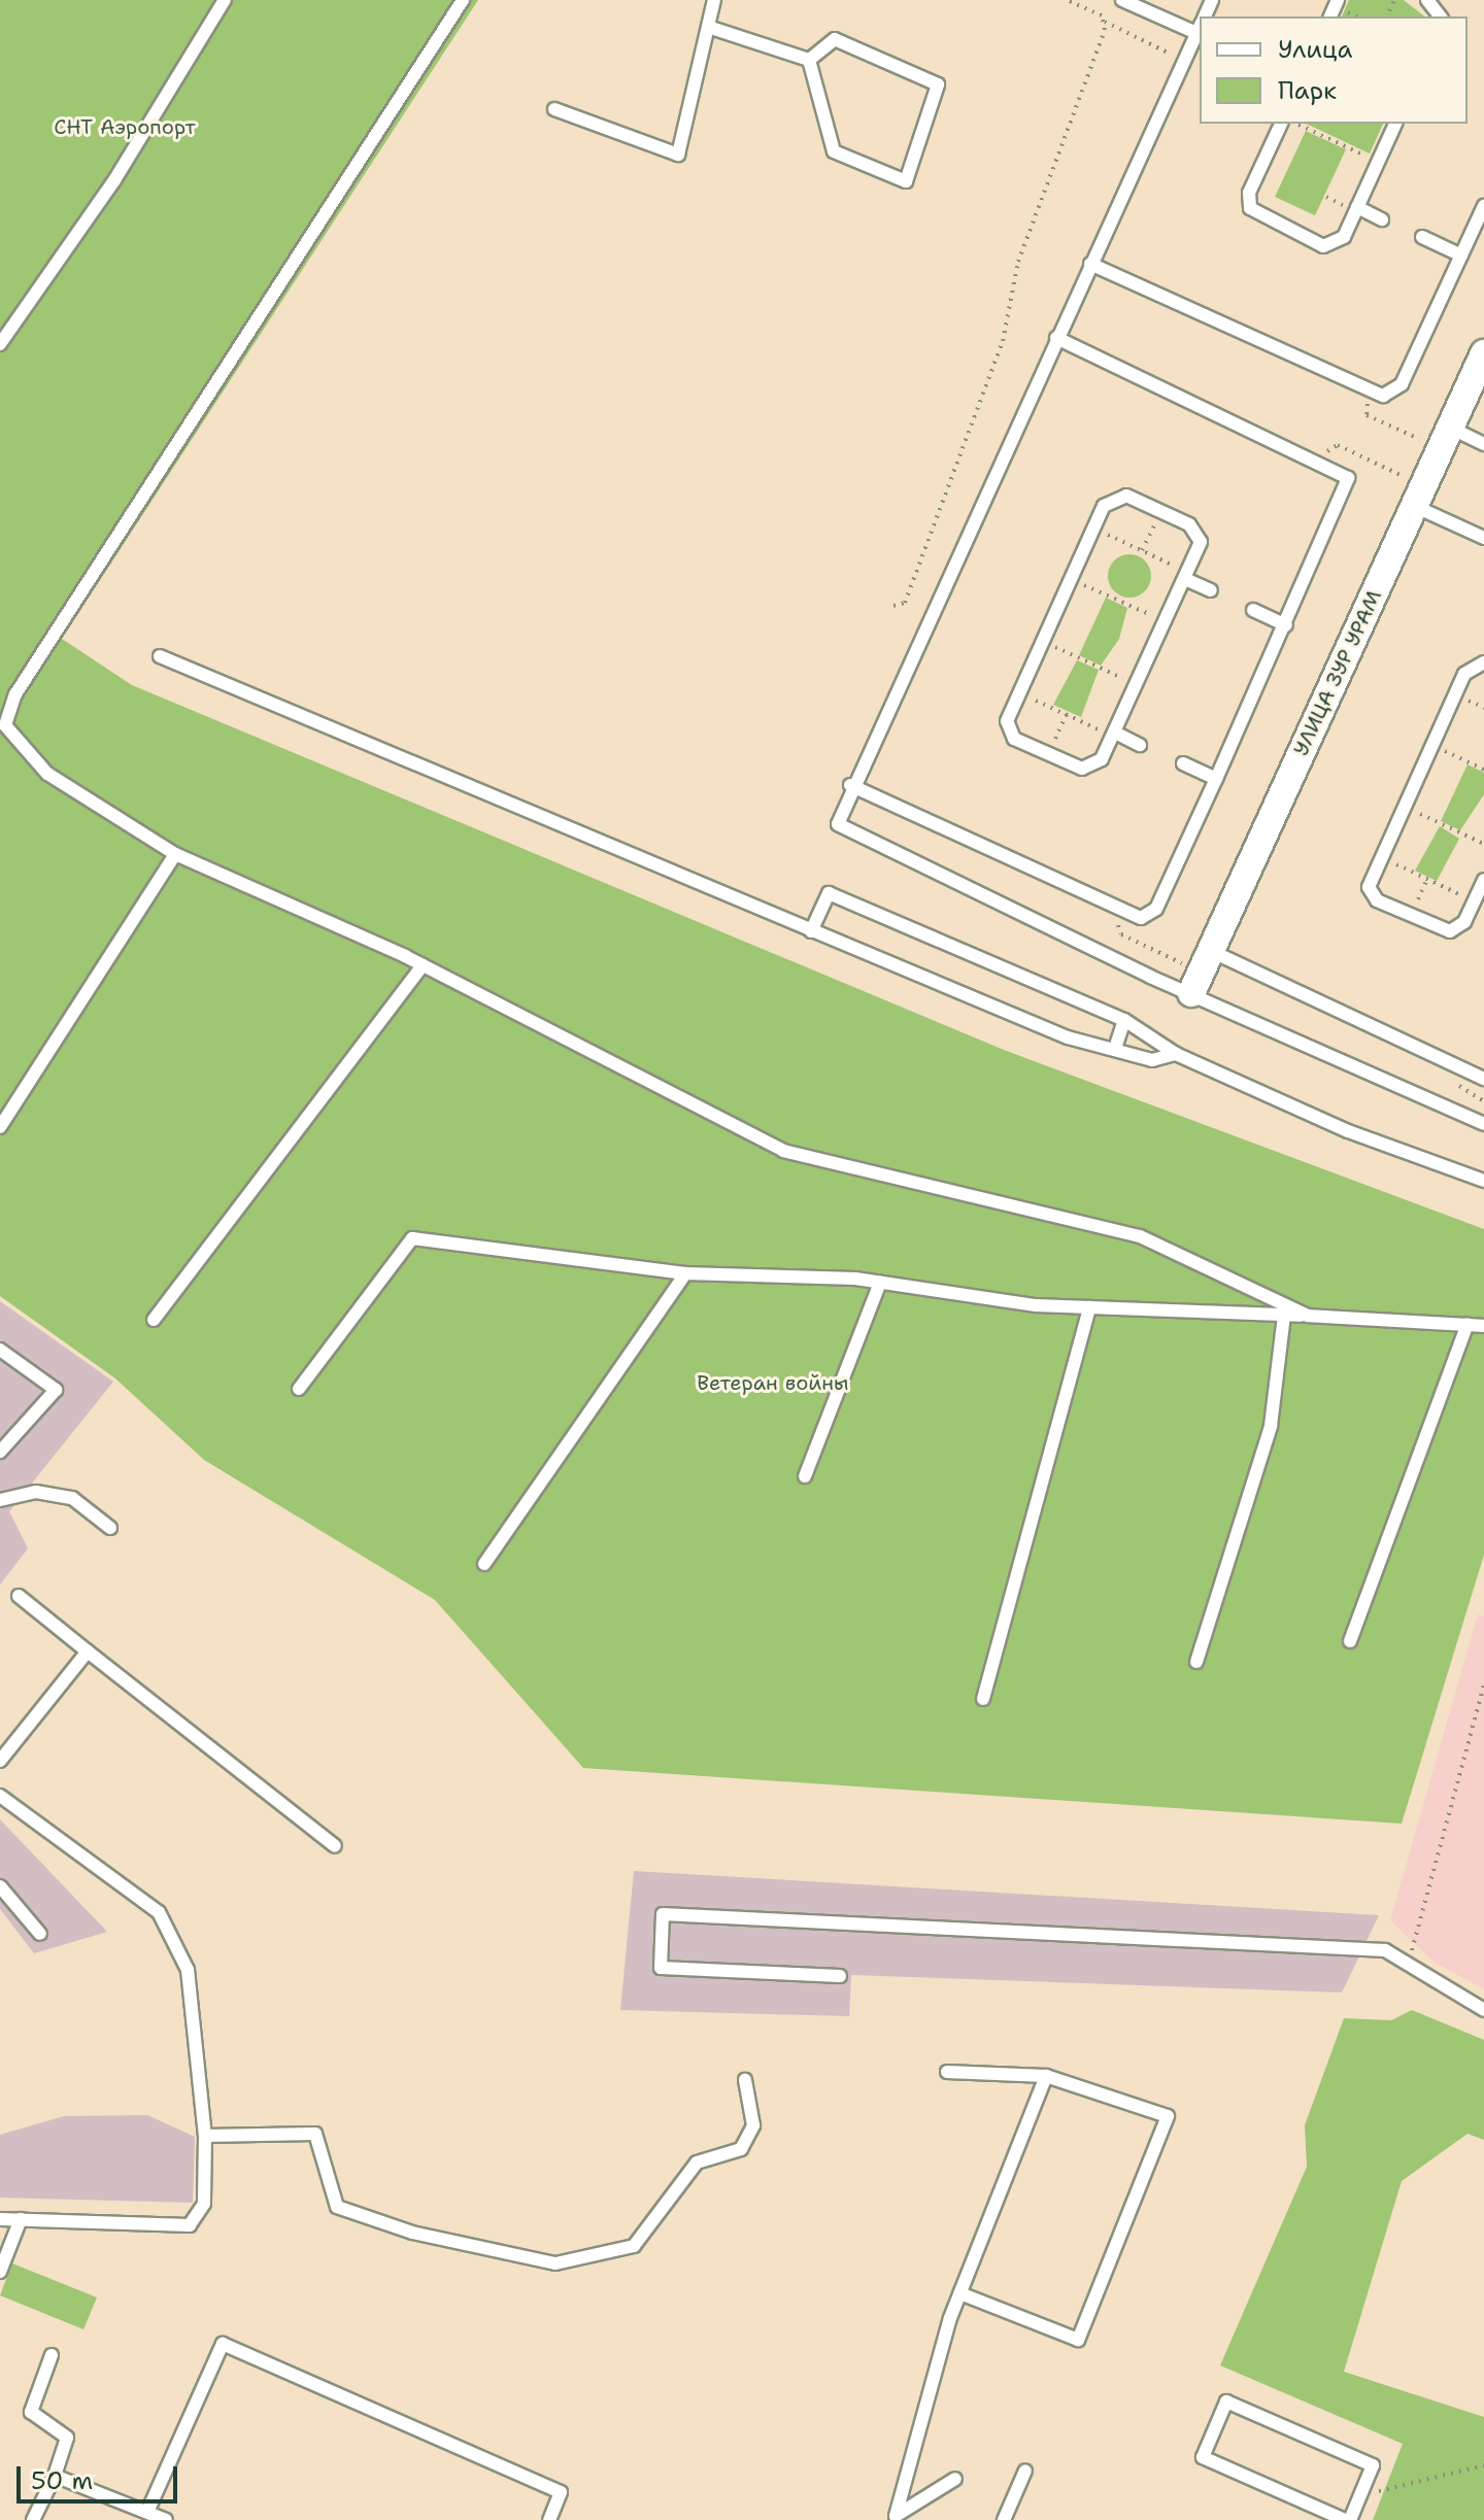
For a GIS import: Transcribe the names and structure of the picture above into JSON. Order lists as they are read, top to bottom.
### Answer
{
  "streets": {
    "street": ["УЛИЦА ЗУР УРАМ"]
  },
  "parks": ["СНТ Аэропорт", "Ветеран войны"],
  "legend": ["Улица", "Парк"],
  "scale_bar": "50 m"
}
